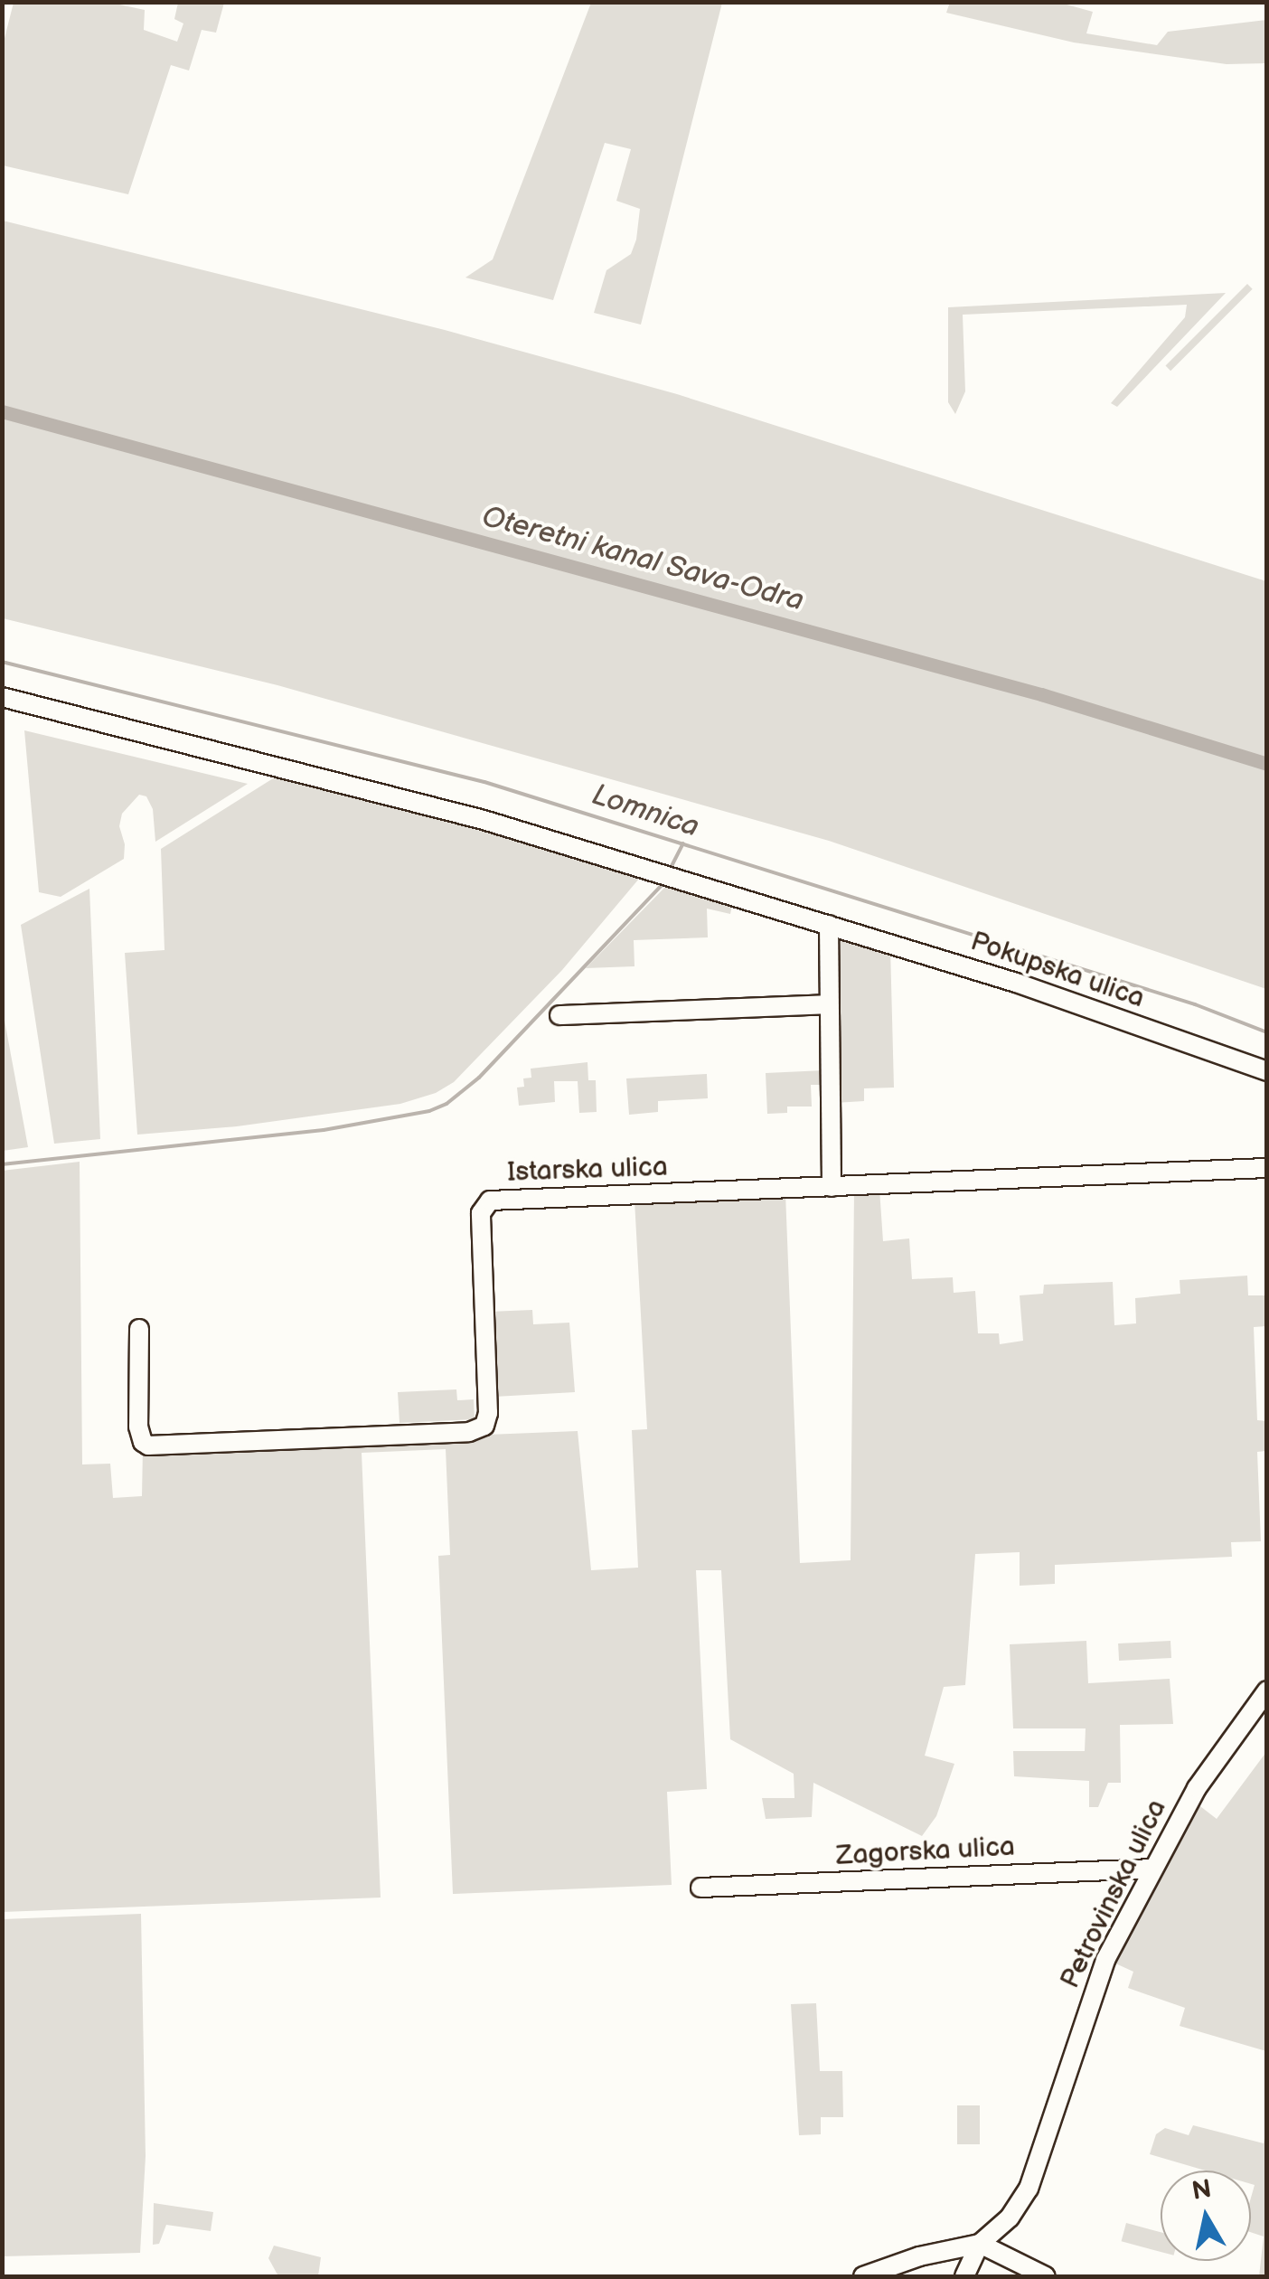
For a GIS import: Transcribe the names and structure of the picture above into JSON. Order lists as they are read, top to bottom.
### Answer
{
  "streets": {
    "street": [
      "Pokupska ulica",
      "Istarska ulica",
      "Zagorska ulica",
      "Petrovinska ulica"
    ]
  },
  "crossings": [
    ["Zagorska ulica", "Petrovinska ulica"]
  ],
  "water": ["Oteretni kanal Sava-Odra", "Lomnica"],
  "north": "top"
}
